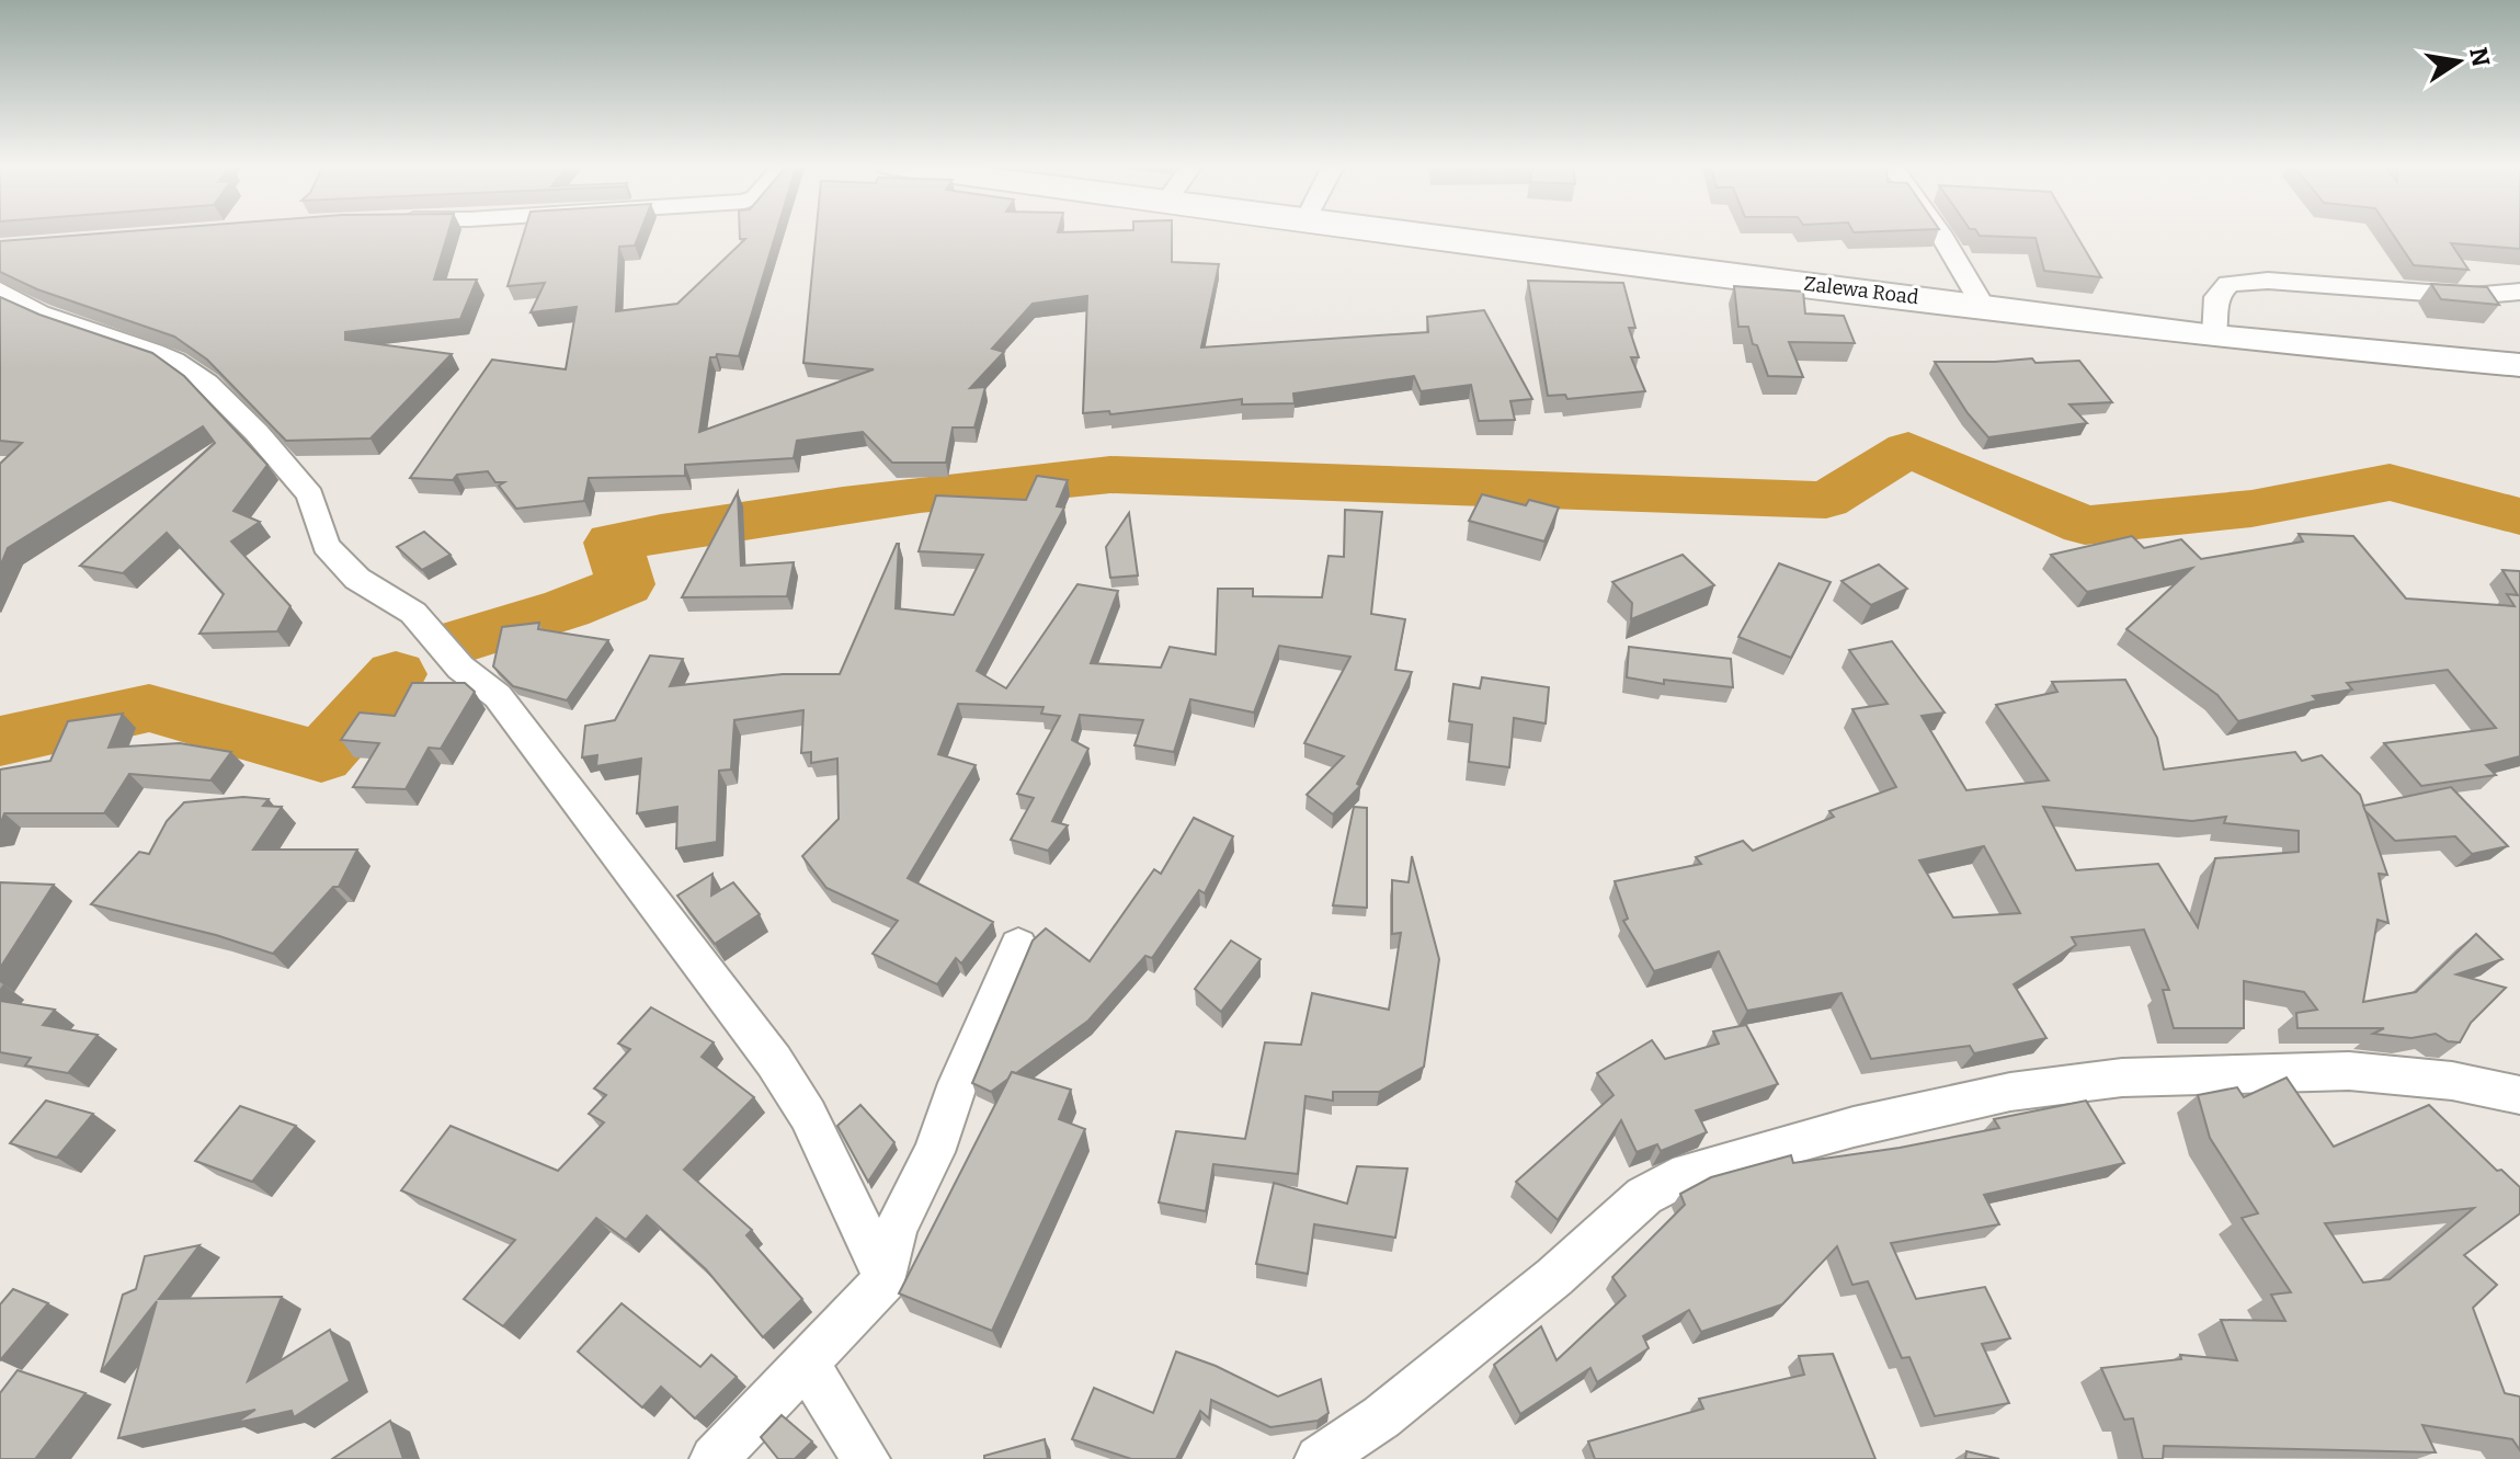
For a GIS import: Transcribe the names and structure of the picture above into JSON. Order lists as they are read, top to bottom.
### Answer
{
  "streets": {
    "highway": ["Zalewa Road"]
  },
  "north": "right"
}
